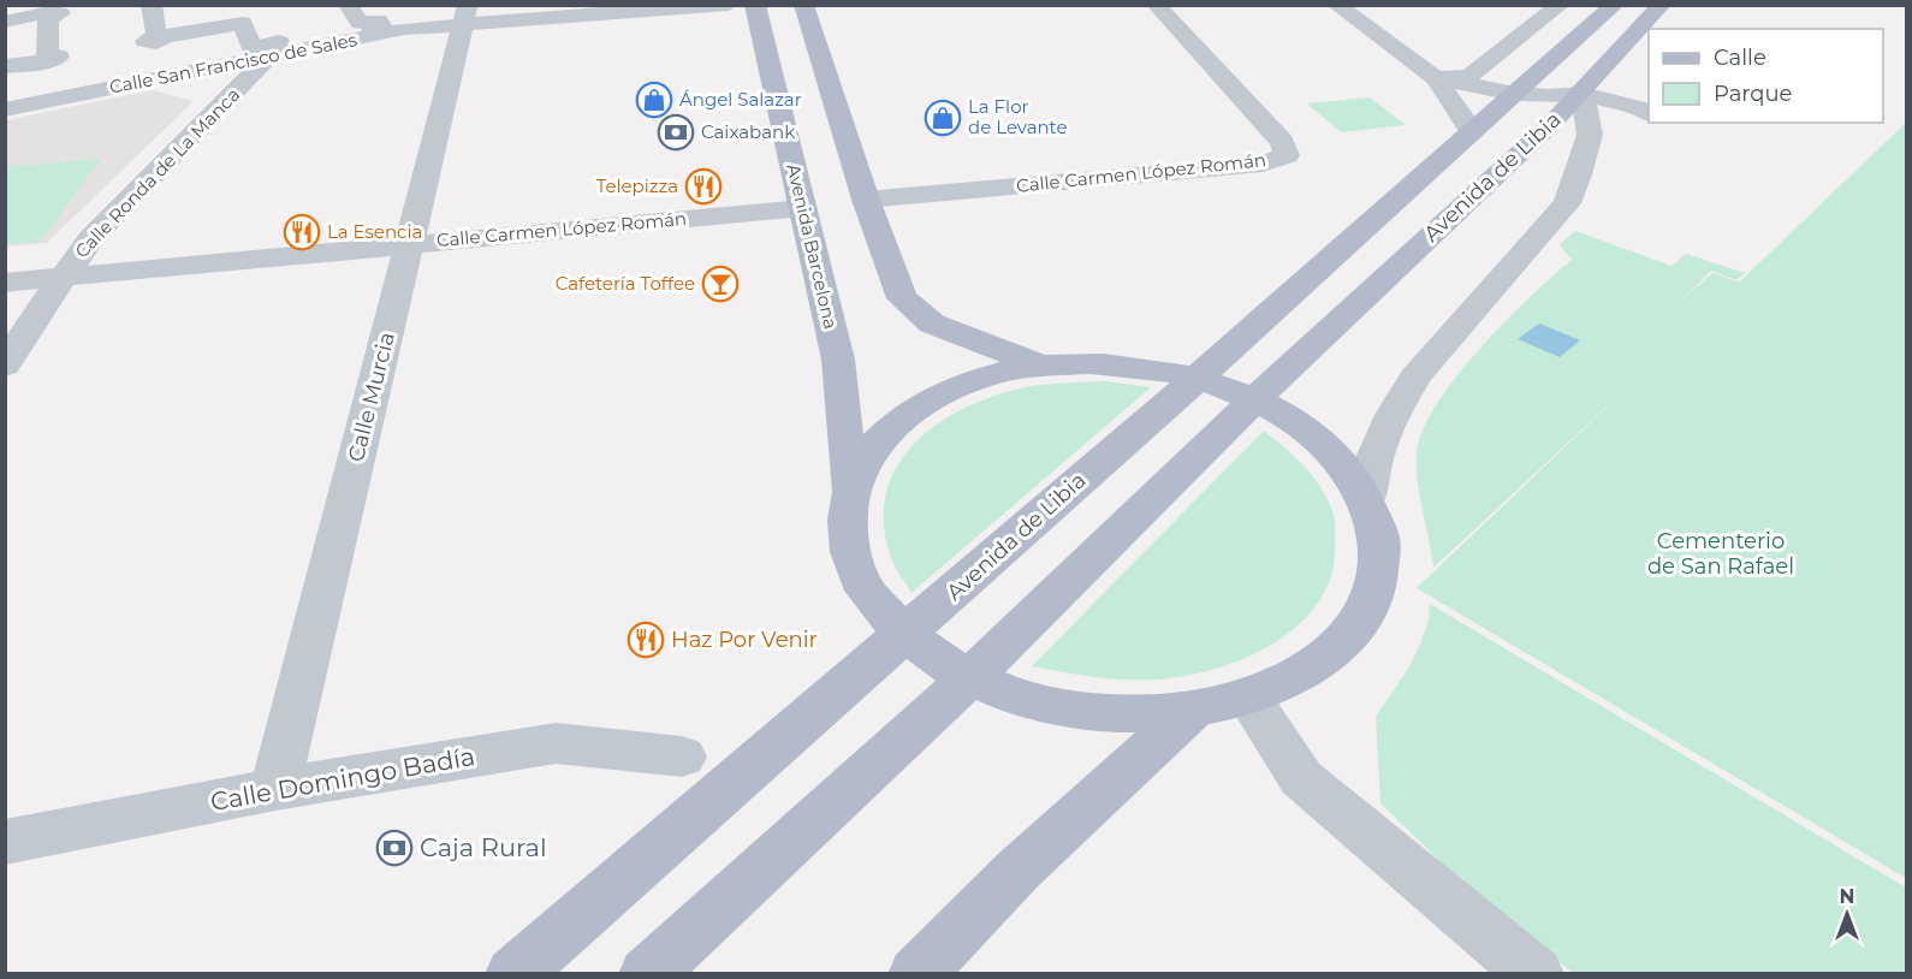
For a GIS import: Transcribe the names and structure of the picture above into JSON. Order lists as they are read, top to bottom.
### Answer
{
  "streets": {
    "main road": ["Avenida de Libia", "Avenida Barcelona"],
    "street": [
      "Calle San Francisco de Sales",
      "Calle Ronda de La Manca",
      "Calle Carmen López Román",
      "Calle Murcia",
      "Calle Domingo Badía"
    ]
  },
  "crossings": [
    ["Calle San Francisco de Sales", "Calle Ronda de La Manca"],
    ["Calle San Francisco de Sales", "Calle Murcia"],
    ["Calle Ronda de La Manca", "Calle Carmen López Román"],
    ["Calle Carmen López Román", "Avenida Barcelona"],
    ["Calle Carmen López Román", "Calle Murcia"],
    ["Avenida de Libia", "Avenida Barcelona"],
    ["Calle Murcia", "Calle Domingo Badía"]
  ],
  "parks": ["Cementerio de San Rafael"],
  "places": {
    "shop": ["Ángel Salazar", "La Flor de Levante"],
    "bank": ["Caixabank", "Caja Rural"],
    "restaurant": ["Telepizza", "La Esencia", "Haz Por Venir"],
    "bar": ["Cafetería Toffee"]
  },
  "legend": ["Calle", "Parque"],
  "north": "top"
}
